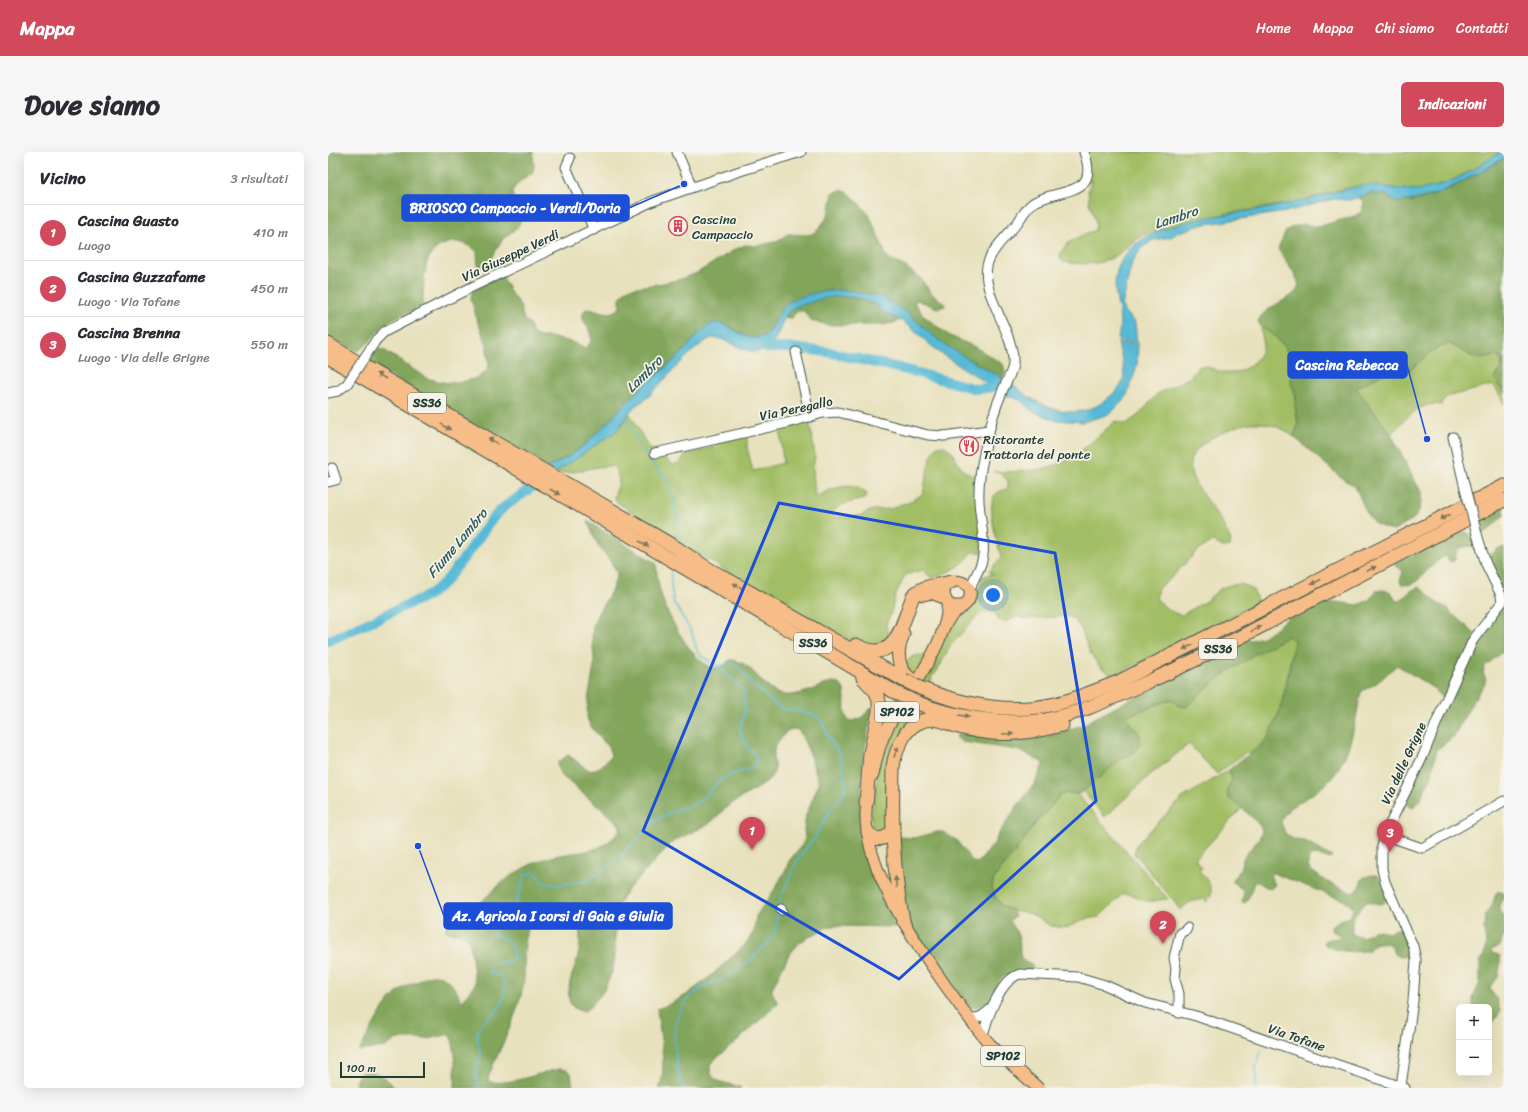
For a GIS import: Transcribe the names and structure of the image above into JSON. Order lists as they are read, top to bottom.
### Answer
{
  "streets": {
    "highway": ["SS36"],
    "main road": ["SP102"],
    "street": [
      "Via Giuseppe Verdi",
      "Via Peregallo",
      "Via delle Grigne",
      "Via Tofane"
    ]
  },
  "crossings": [
    ["SP102", "Via Tofane"],
    ["Via delle Grigne", "Via Tofane"]
  ],
  "water": ["Lambro", "Fiume Lambro"],
  "places": {
    "other": ["BRIOSCO Campaccio - Verdi/Doria", "Cascina Rebecca", "Az. Agricola I corsi di Gaia e Giulia"],
    "building": ["Cascina Campaccio"],
    "restaurant": ["Ristorante Trattoria del ponte"]
  },
  "scale_bar": "100 m",
  "page": {
    "header": "Mappa",
    "nav": [
      "Home",
      "Mappa",
      "Chi siamo",
      "Contatti"
    ],
    "title": "Dove siamo",
    "buttons": "Indicazioni",
    "heading": ["Vicino", "3 risultati"],
    "list": [
      {
        "mark": "1",
        "name": "Cascina Guasto",
        "note": "Luogo",
        "value": "410 m"
      },
      {
        "mark": "2",
        "name": "Cascina Guzzafame",
        "note": "Luogo · Via Tofane",
        "value": "450 m"
      },
      {
        "mark": "3",
        "name": "Cascina Brenna",
        "note": "Luogo · Via delle Grigne",
        "value": "550 m"
      }
    ],
    "pins": ["1", "3", "2"],
    "map_buttons": ["+", "−"],
    "scale": "100 m"
  }
}
